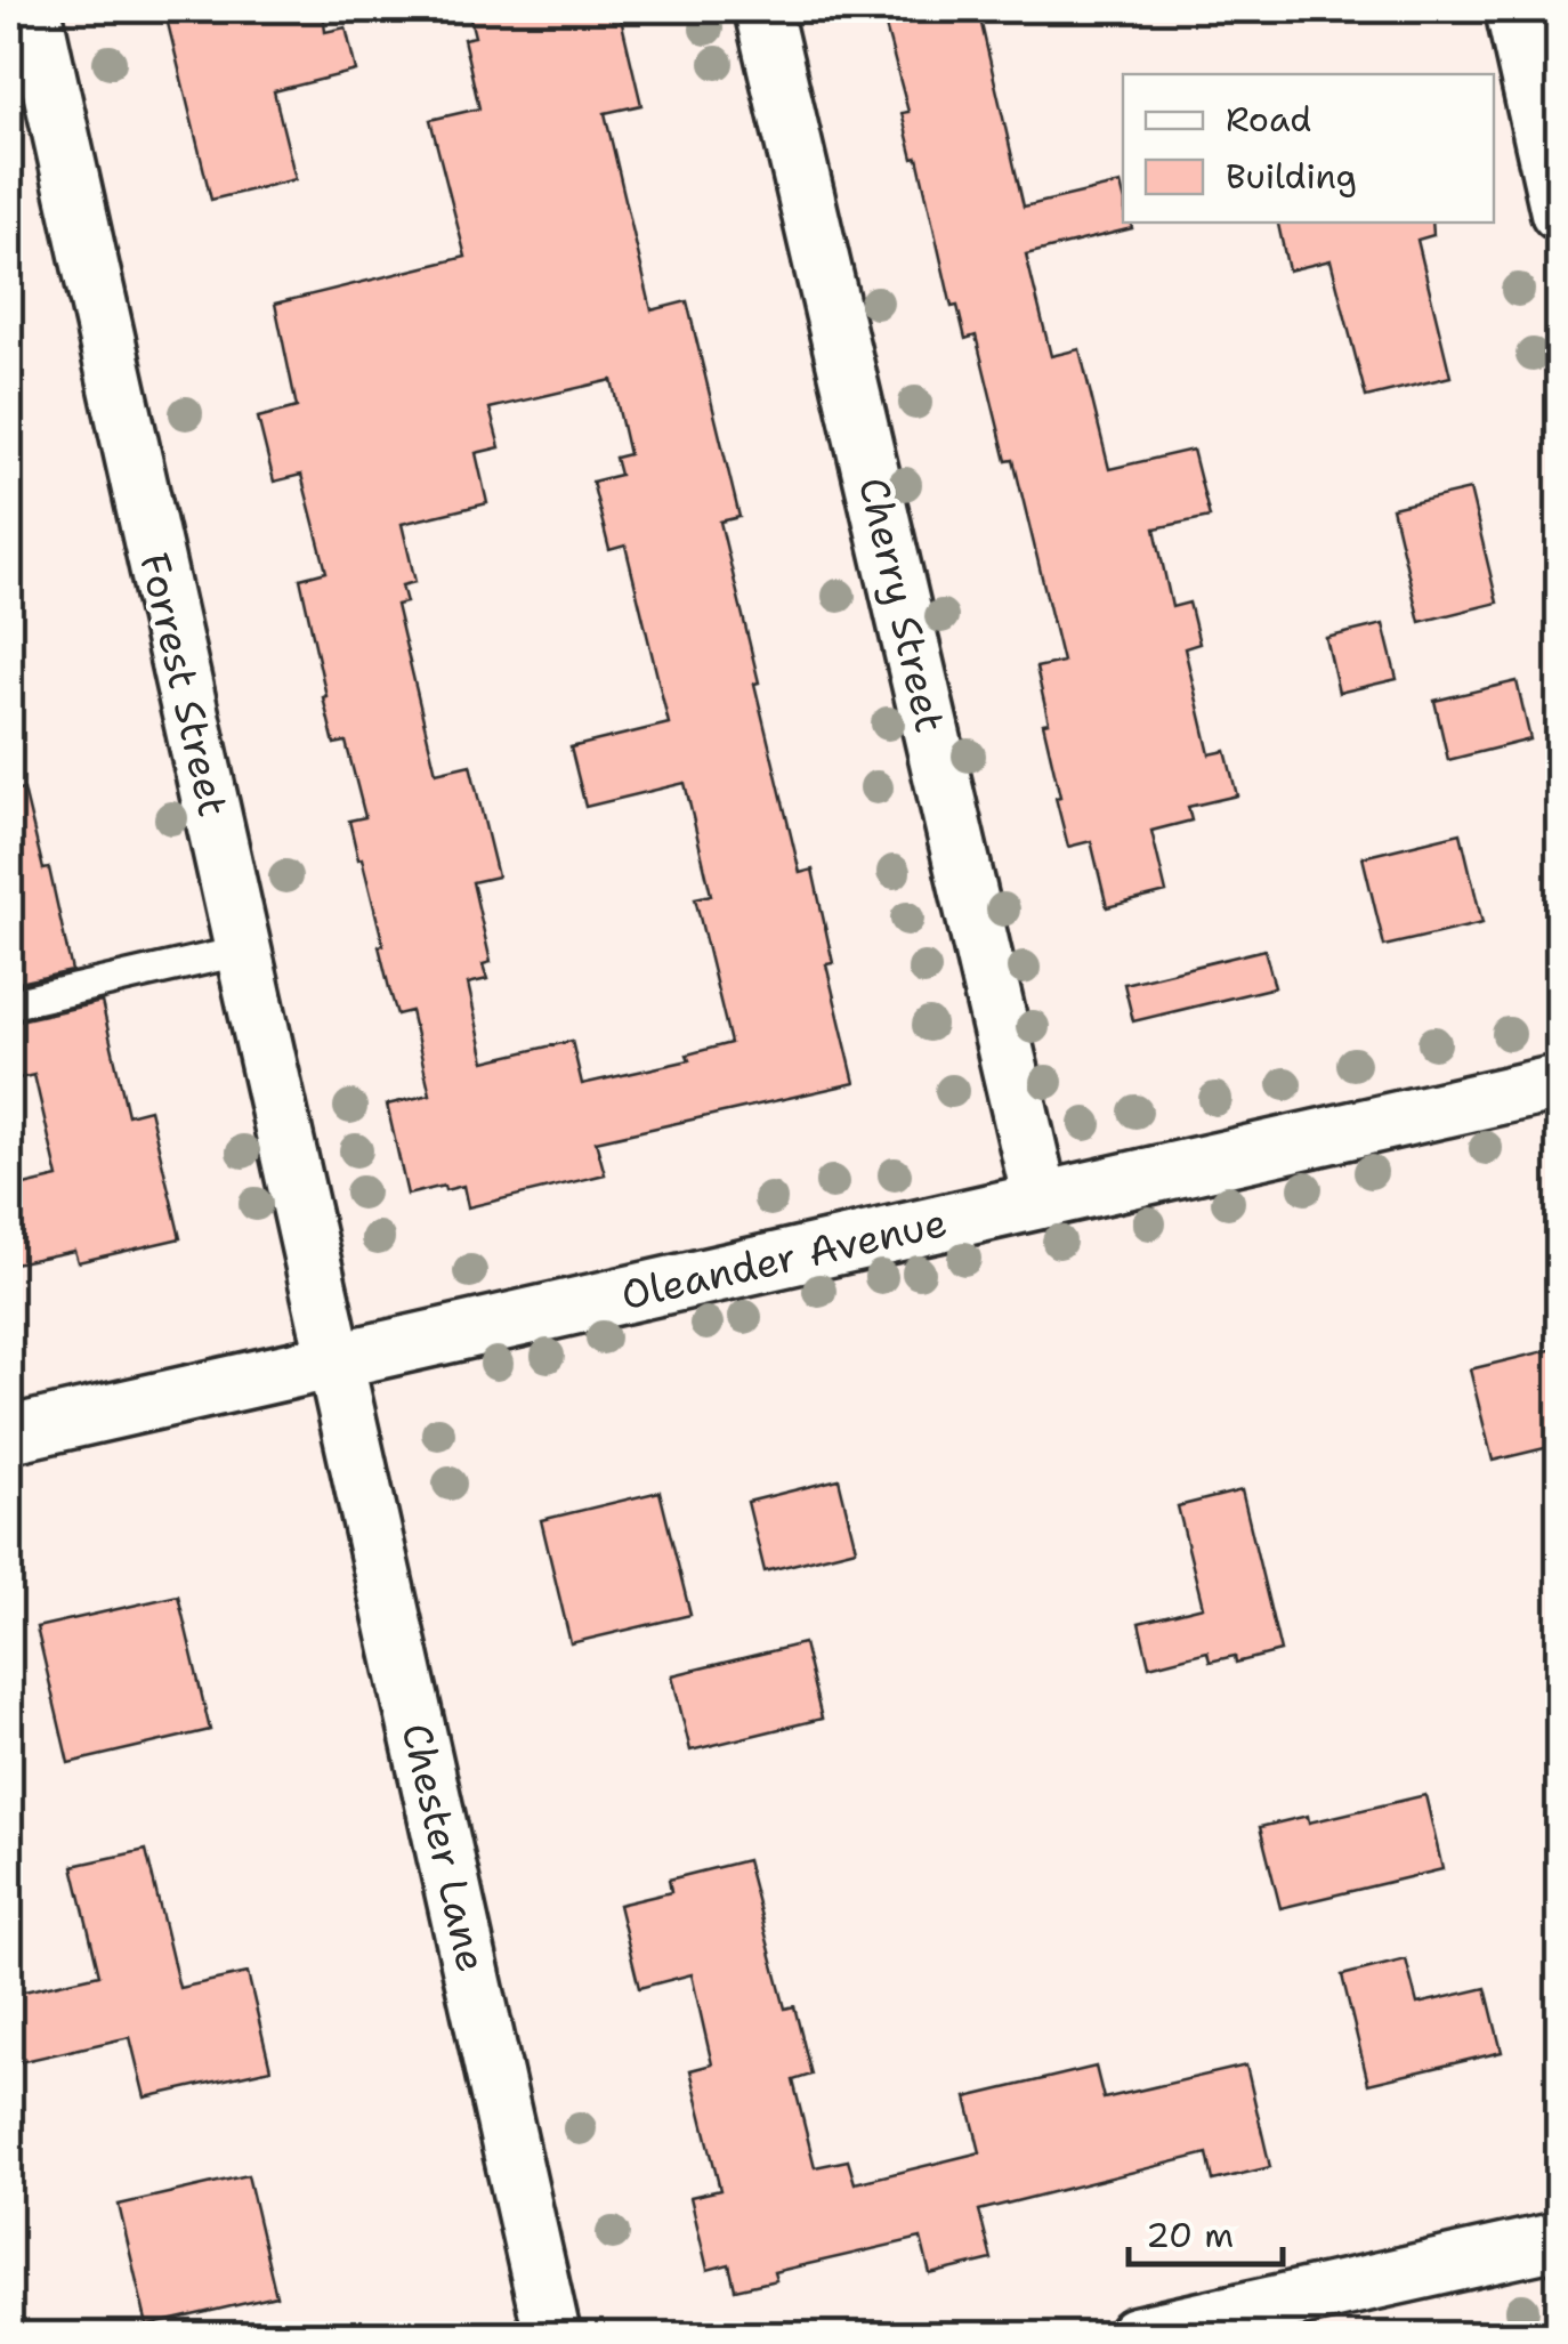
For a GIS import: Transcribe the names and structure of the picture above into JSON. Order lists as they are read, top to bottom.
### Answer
{
  "streets": {
    "street": [
      "Cherry Street",
      "Forrest Street",
      "Oleander Avenue",
      "Chester Lane"
    ]
  },
  "crossings": [
    ["Cherry Street", "Oleander Avenue"],
    ["Forrest Street", "Oleander Avenue"],
    ["Forrest Street", "Chester Lane"],
    ["Oleander Avenue", "Chester Lane"]
  ],
  "legend": ["Road", "Building"],
  "scale_bar": "20 m"
}
